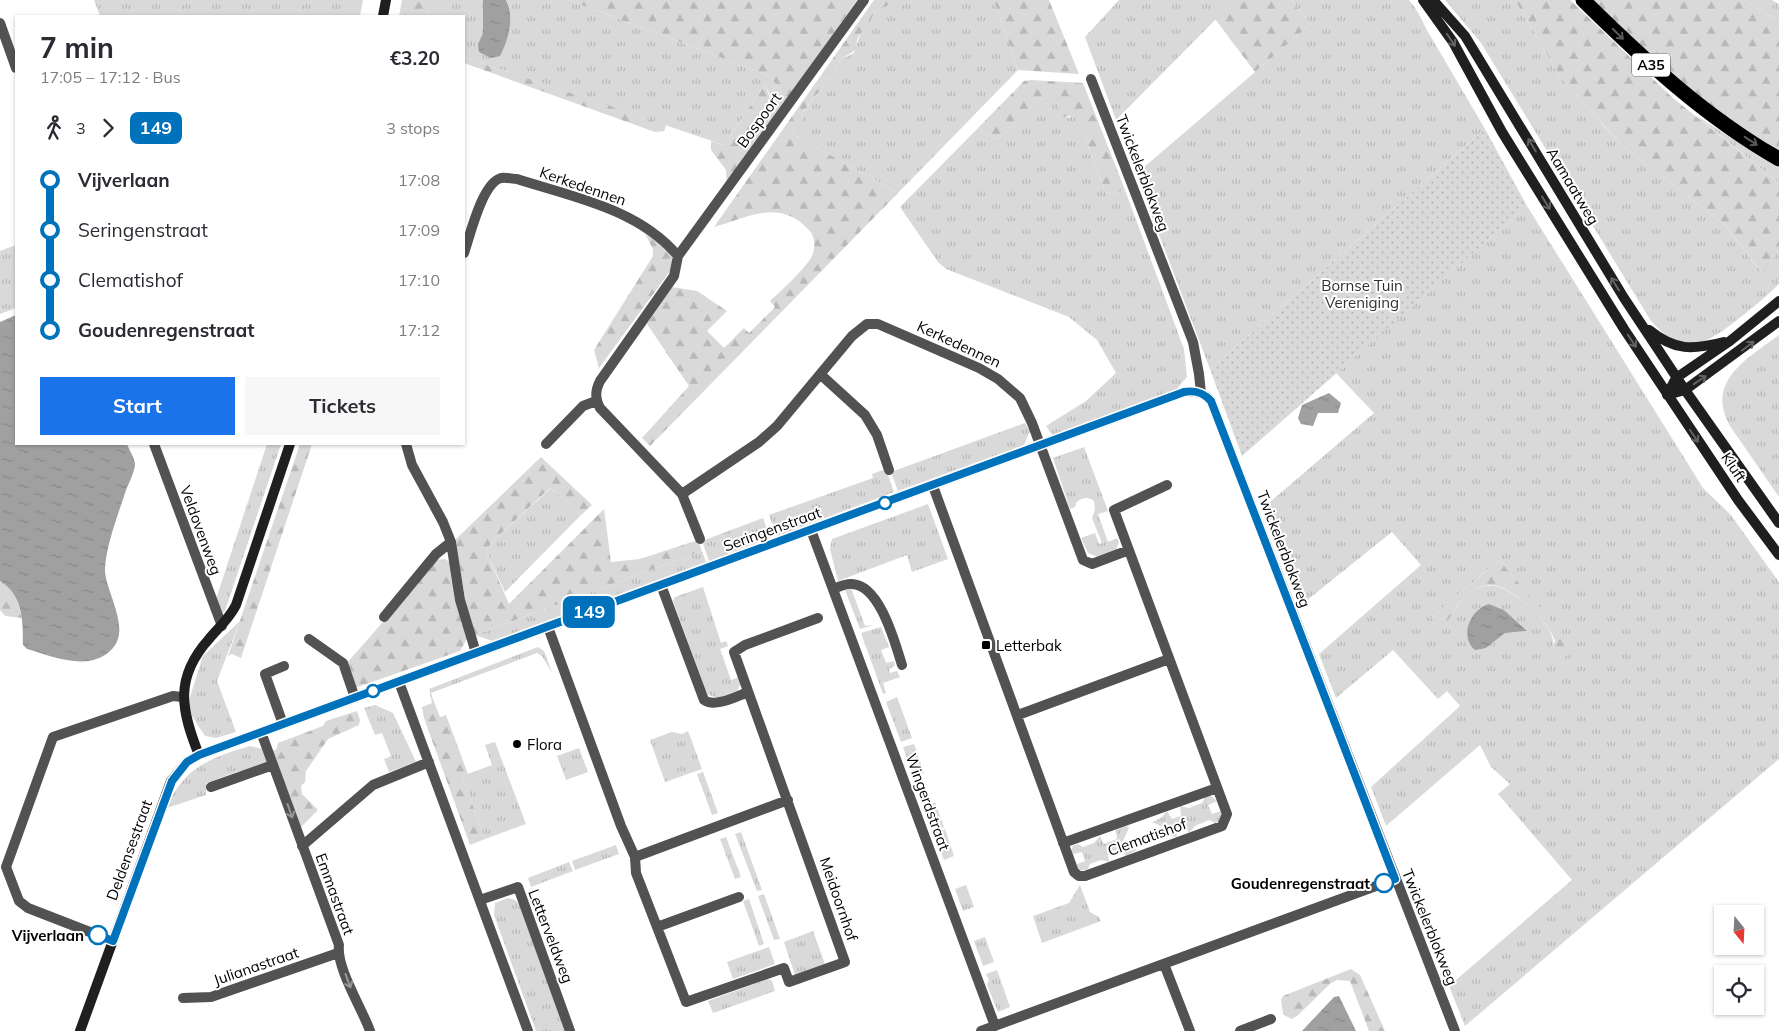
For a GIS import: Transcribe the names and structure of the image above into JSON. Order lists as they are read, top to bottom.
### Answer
{
  "streets": {
    "highway": ["A35"],
    "main road": ["Aamaatweg", "Kluft", "Deldensestraat"],
    "street": [
      "Bospoort",
      "Twickelerblokweg",
      "Kerkedennen",
      "Seringenstraat",
      "Veldovenweg",
      "Wingerdstraat",
      "Clematishof",
      "Emmastraat",
      "Meidoornhof",
      "Letterveldweg",
      "Julianastraat"
    ]
  },
  "crossings": [
    ["Bospoort", "Kerkedennen"],
    ["Twickelerblokweg", "Seringenstraat"],
    ["Kerkedennen", "Seringenstraat"],
    ["Aamaatweg", "Kluft"],
    ["Seringenstraat", "Wingerdstraat"],
    ["Seringenstraat", "Clematishof"],
    ["Seringenstraat", "Deldensestraat"],
    ["Seringenstraat", "Emmastraat"],
    ["Seringenstraat", "Meidoornhof"],
    ["Emmastraat", "Julianastraat"]
  ],
  "one_way": ["Emmastraat"],
  "parks": ["Bornse Tuin Vereniging"],
  "places": {
    "transit": ["Letterbak"],
    "other": ["Flora", "Goudenregenstraat", "Vijverlaan"]
  },
  "lines": ["bus line 149"],
  "north": "bottom",
  "page": {
    "on_map": "149",
    "heading": ["7 min", "17:05 – 17:12 · Bus", "€3.20"],
    "legs": ["3", "149", "3 stops"],
    "list": [
      {
        "name": "Vijverlaan",
        "value": "17:08"
      },
      {
        "name": "Seringenstraat",
        "value": "17:09"
      },
      {
        "name": "Clematishof",
        "value": "17:10"
      },
      {
        "name": "Goudenregenstraat",
        "value": "17:12"
      }
    ],
    "buttons": ["Start", "Tickets"]
  }
}
